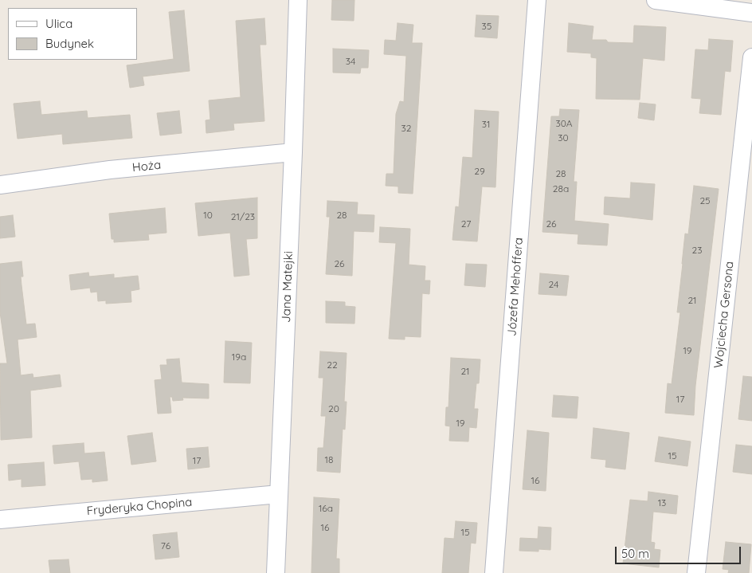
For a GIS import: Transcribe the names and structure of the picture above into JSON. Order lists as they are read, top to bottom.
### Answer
{
  "streets": {
    "street": [
      "Hoża",
      "Jana Matejki",
      "Józefa Mehoffera",
      "Wojciecha Gersona",
      "Fryderyka Chopina"
    ]
  },
  "crossings": [
    ["Hoża", "Jana Matejki"],
    ["Jana Matejki", "Fryderyka Chopina"]
  ],
  "house_numbers": [
    "35",
    "34",
    "30A",
    "31",
    "32",
    "30",
    "29",
    "28",
    "28a",
    "25",
    "10",
    "28",
    "21/23",
    "27",
    "26",
    "23",
    "26",
    "24",
    "21",
    "19",
    "19a",
    "22",
    "21",
    "17",
    "20",
    "19",
    "15",
    "18",
    "17",
    "16",
    "13",
    "16a",
    "16",
    "15",
    "76"
  ],
  "legend": ["Ulica", "Budynek"],
  "scale_bar": "50 m"
}
